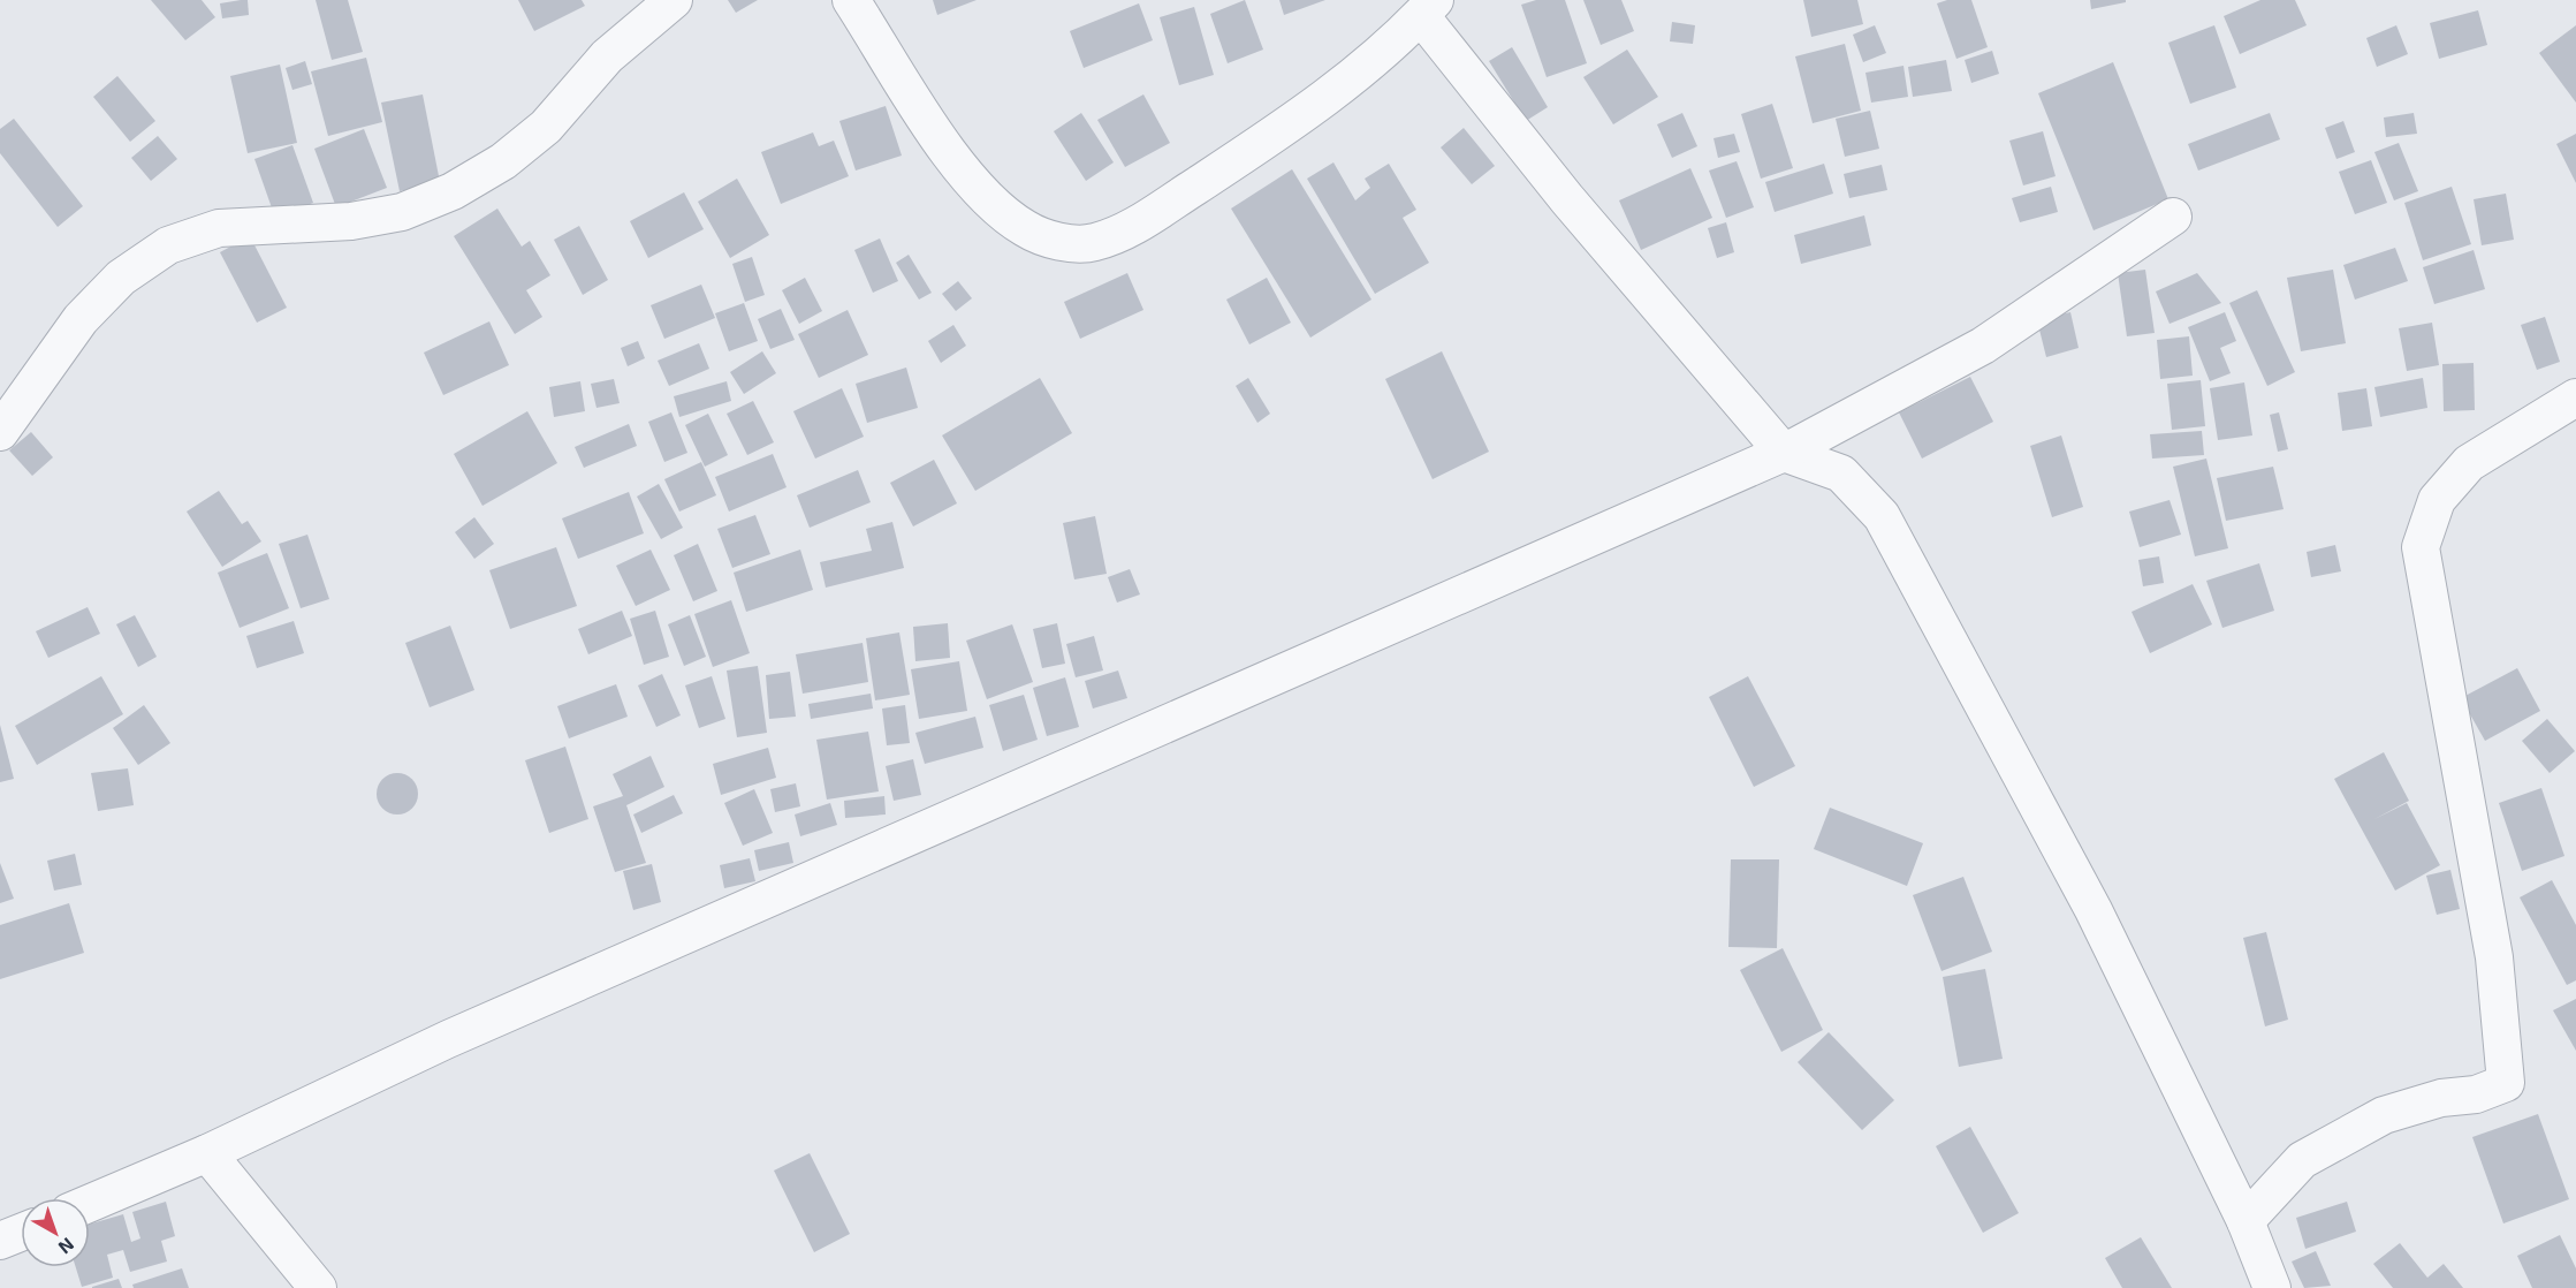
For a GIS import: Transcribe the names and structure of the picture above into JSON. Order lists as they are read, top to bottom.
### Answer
{
  "north": "bottom right"
}
